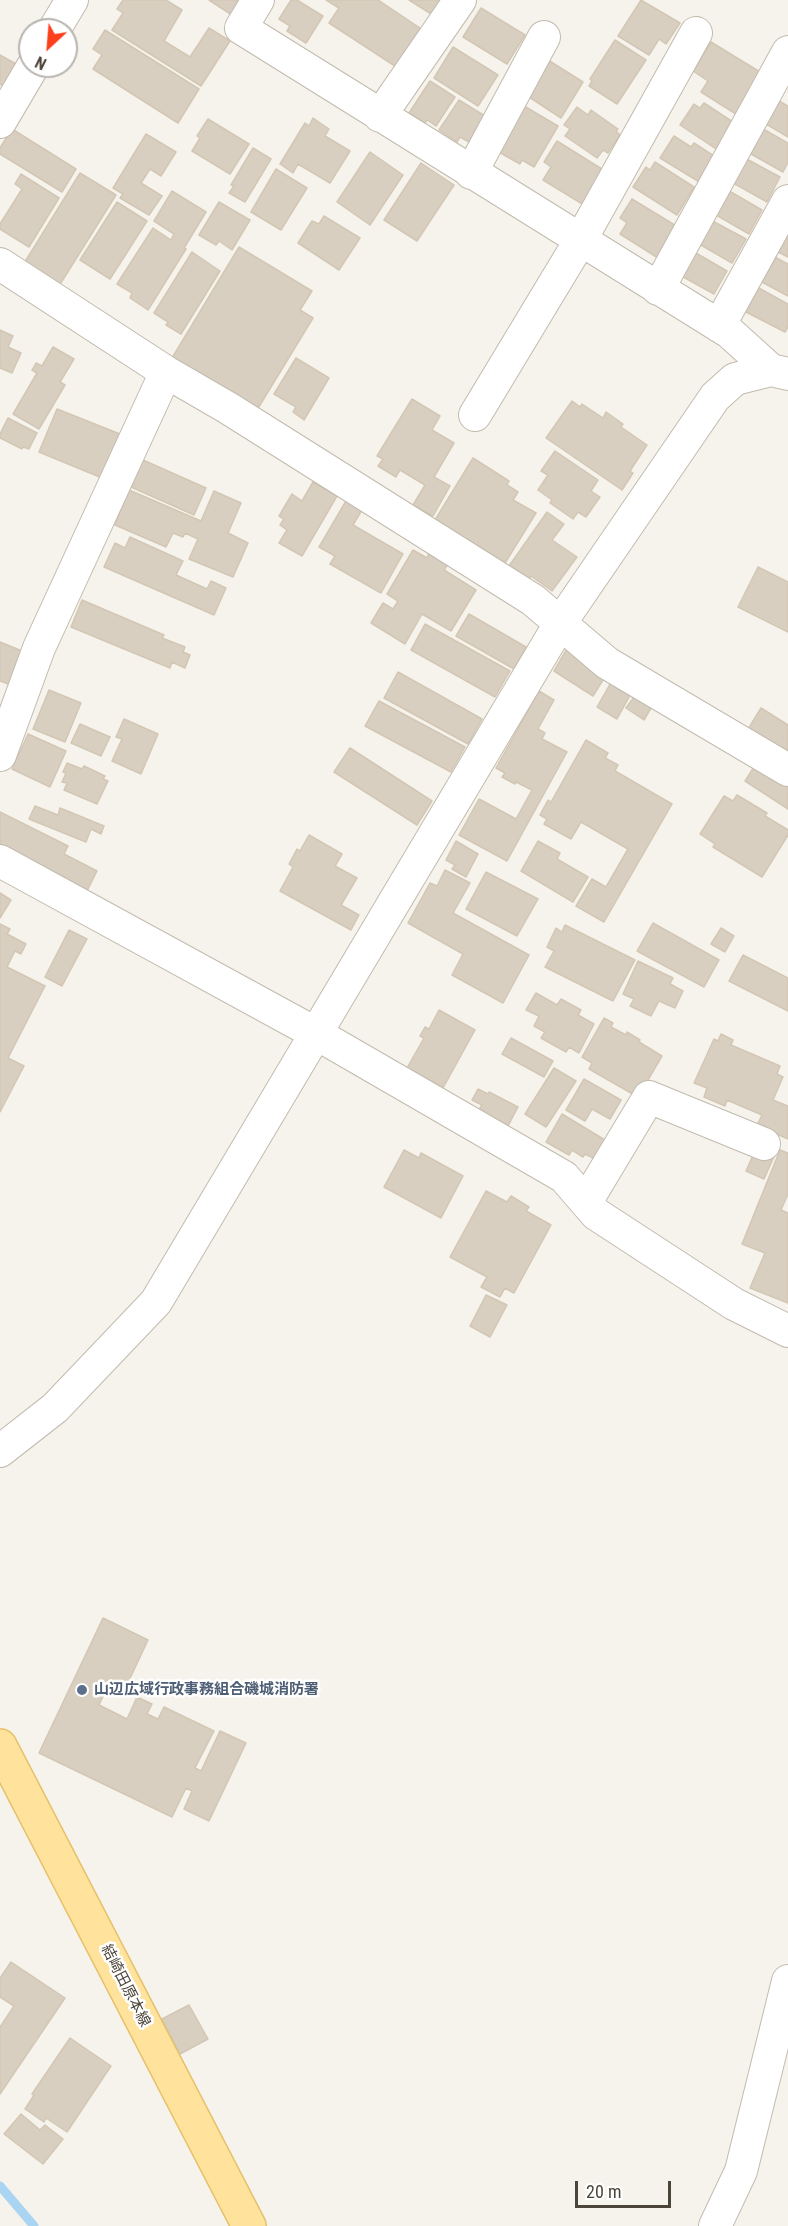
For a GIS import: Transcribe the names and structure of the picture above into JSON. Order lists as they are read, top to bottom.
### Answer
{
  "streets": {
    "main road": ["結崎田原本線"]
  },
  "places": ["山辺広域行政事務組合磯城消防署"],
  "scale_bar": "20 m",
  "north": "bottom left"
}
